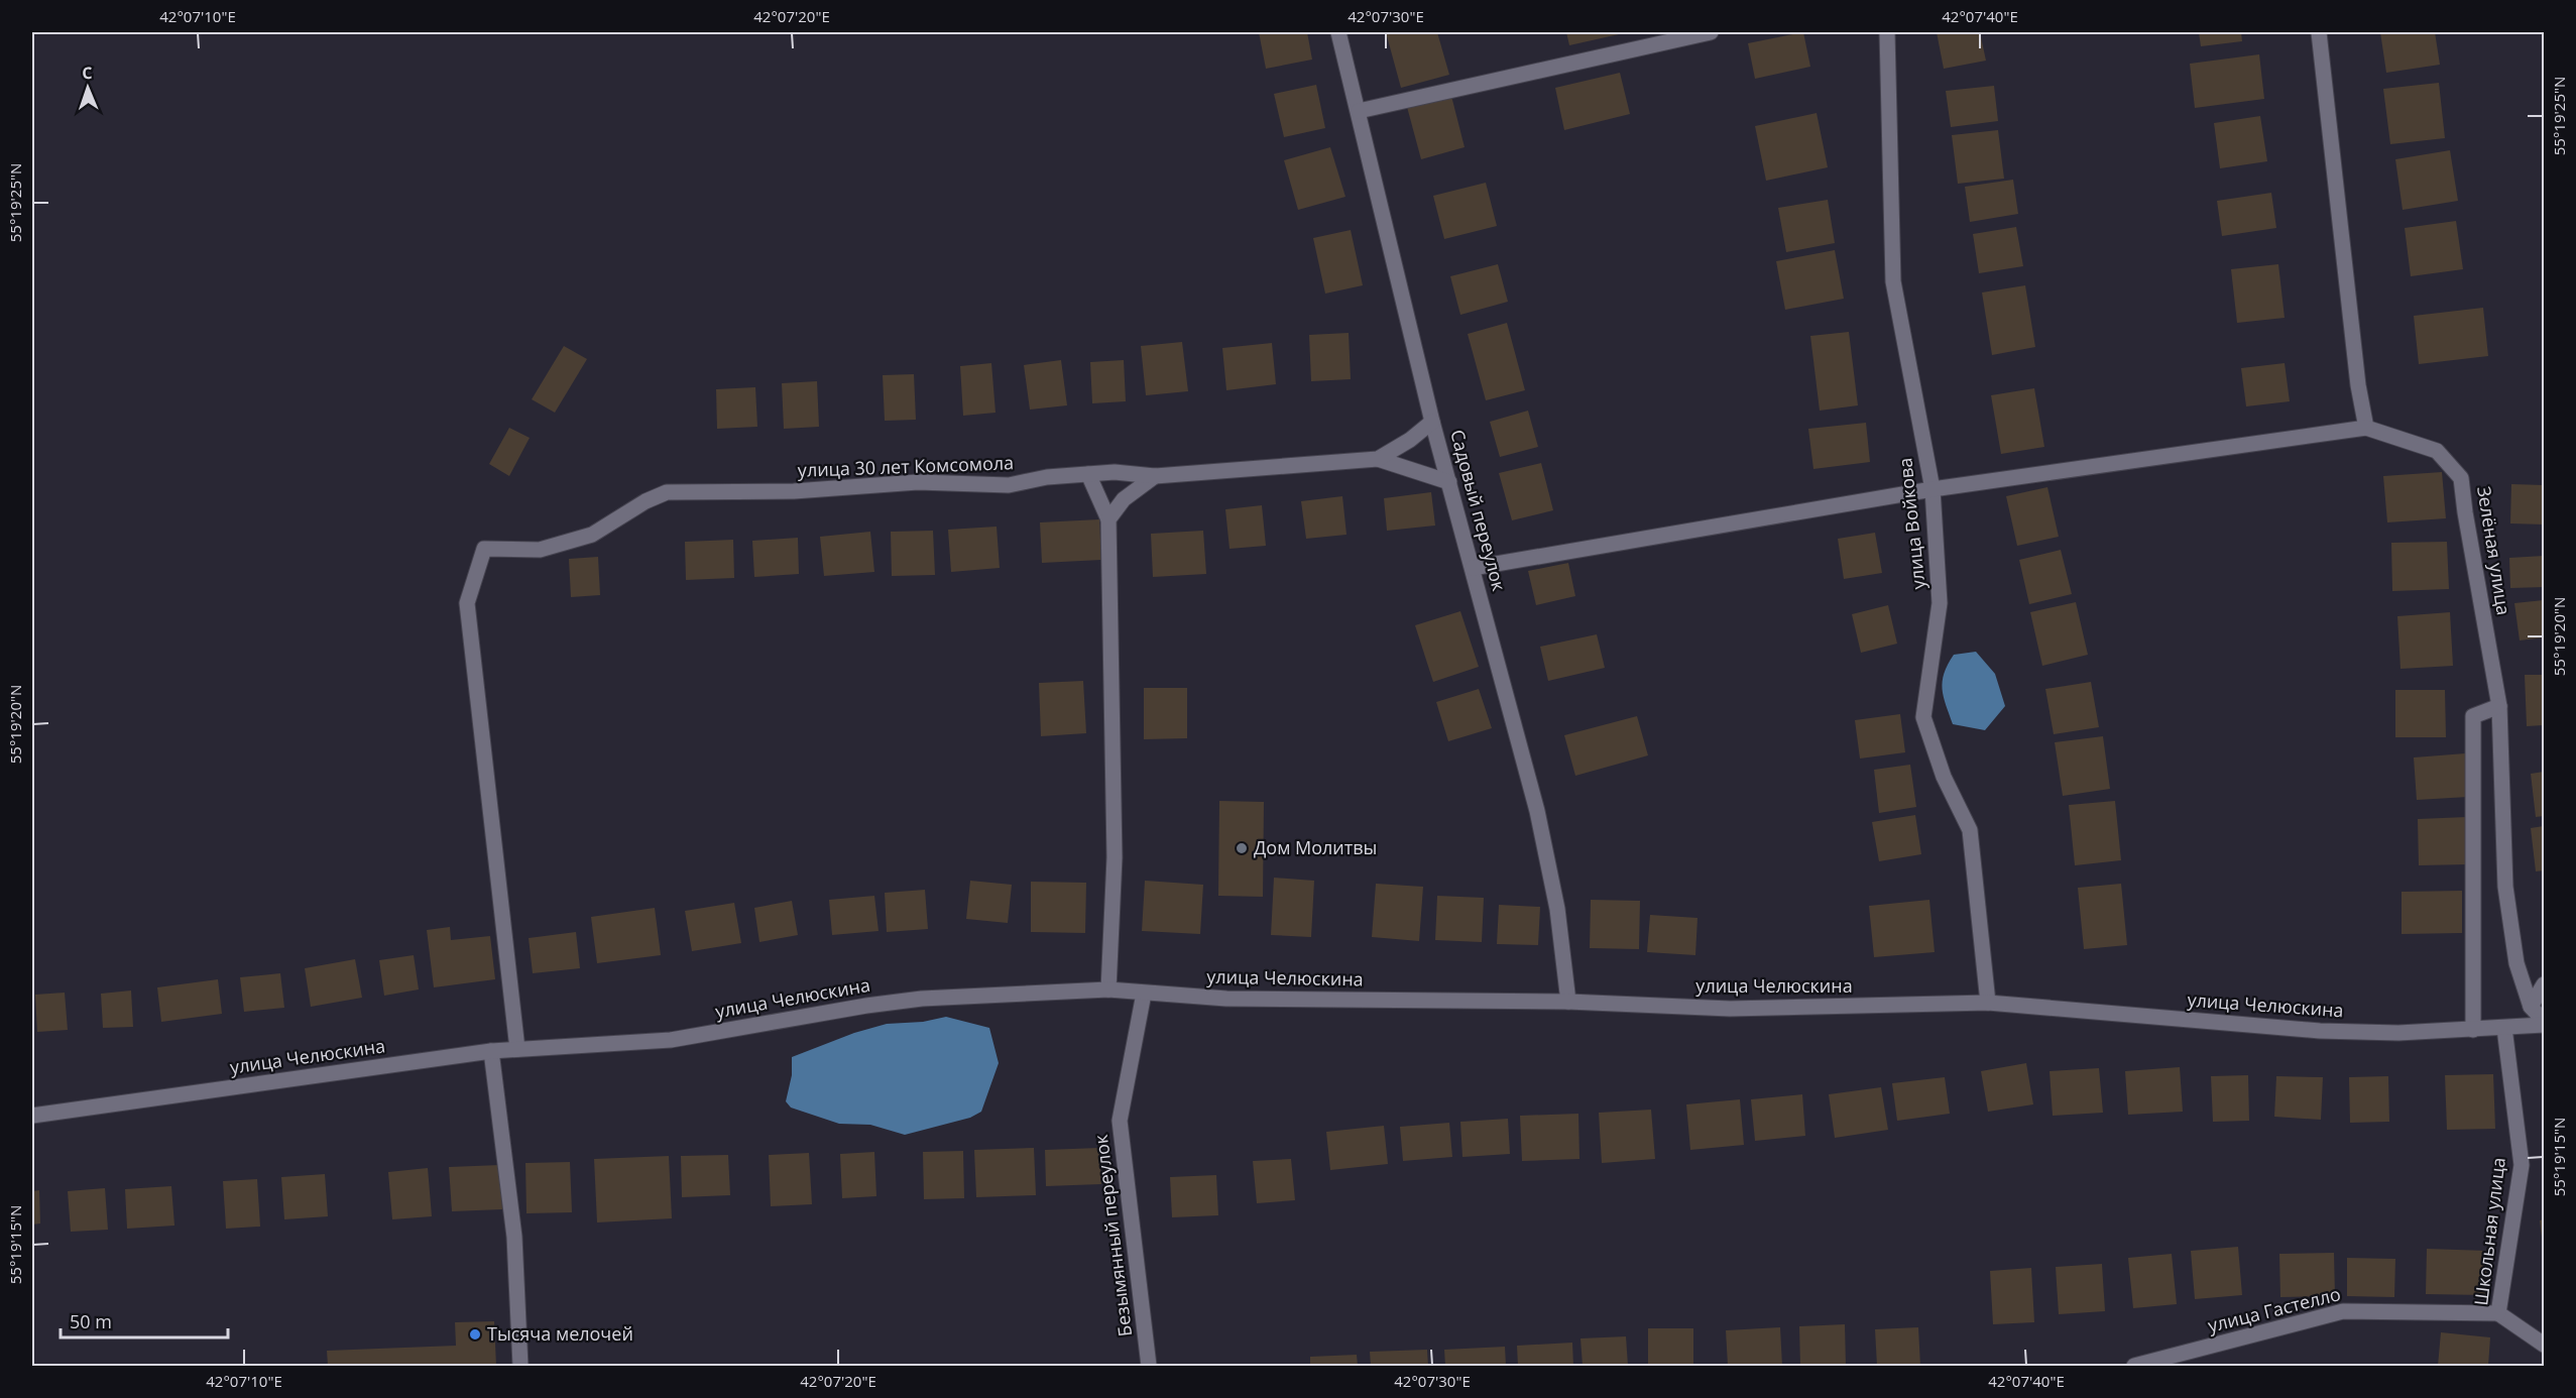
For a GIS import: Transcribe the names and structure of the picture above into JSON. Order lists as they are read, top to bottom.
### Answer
{
  "streets": {
    "street": [
      "улица 30 лет Комсомола",
      "Садовый переулок",
      "улица Войкова",
      "Зелёная улица",
      "улица Челюскина",
      "Школьная улица",
      "Безымянный переулок",
      "улица Гастелло"
    ]
  },
  "crossings": [
    ["улица 30 лет Комсомола", "Садовый переулок"],
    ["улица 30 лет Комсомола", "улица Челюскина"],
    ["Садовый переулок", "улица Челюскина"],
    ["улица Войкова", "улица Челюскина"],
    ["Зелёная улица", "улица Челюскина"],
    ["улица Челюскина", "Школьная улица"],
    ["улица Челюскина", "Безымянный переулок"],
    ["Школьная улица", "улица Гастелло"]
  ],
  "places": ["Дом Молитвы", "Тысяча мелочей"],
  "scale_bar": "50 m",
  "north": "top",
  "coordinates": [
    "42°07'10\"E",
    "42°07'20\"E",
    "42°07'30\"E",
    "42°07'40\"E",
    "55°19'25\"N",
    "55°19'20\"N",
    "55°19'15\"N"
  ]
}
